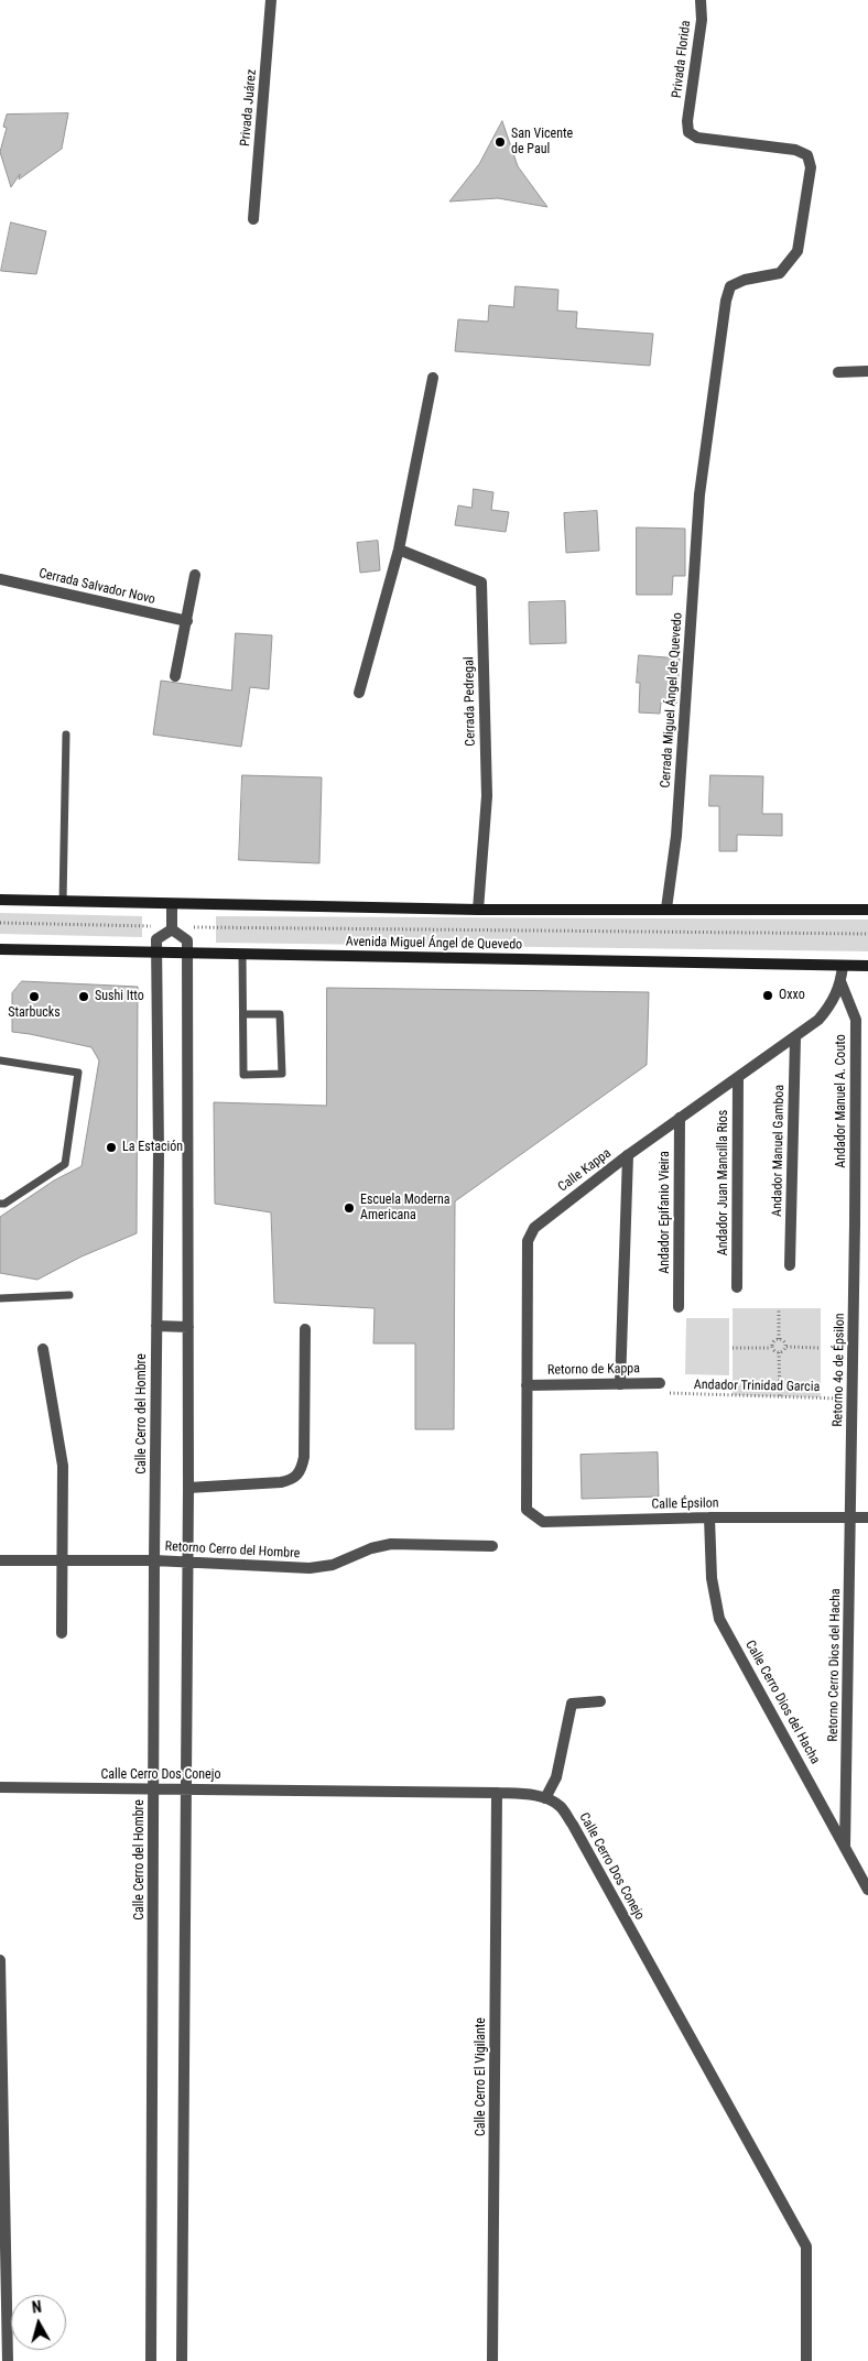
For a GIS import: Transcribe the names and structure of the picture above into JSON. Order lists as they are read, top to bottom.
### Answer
{
  "streets": {
    "main road": ["Avenida Miguel Ángel de Quevedo"],
    "street": [
      "Privada Florida",
      "Privada Juárez",
      "Cerrada Salvador Novo",
      "Cerrada Miguel Ángel de Quevedo",
      "Cerrada Pedregal",
      "Andador Manuel A. Couto",
      "Andador Manuel Gamboa",
      "Calle Kappa",
      "Andador Juan Mancilla Rios",
      "Andador Epifanio Vieira",
      "Retorno de Kappa",
      "Retorno 4o de Épsilon",
      "Calle Cerro del Hombre",
      "Calle Épsilon",
      "Retorno Cerro del Hombre",
      "Retorno Cerro Dios del Hacha",
      "Calle Cerro Dios del Hacha",
      "Calle Cerro Dos Conejo",
      "Calle Cerro El Vigilante"
    ],
    "path": ["Andador Trinidad Garcia"]
  },
  "crossings": [
    ["Privada Florida", "Cerrada Miguel Ángel de Quevedo"],
    ["Avenida Miguel Ángel de Quevedo", "Calle Kappa"],
    ["Avenida Miguel Ángel de Quevedo", "Calle Cerro del Hombre"],
    ["Andador Manuel A. Couto", "Calle Kappa"],
    ["Andador Manuel A. Couto", "Retorno 4o de Épsilon"],
    ["Andador Manuel Gamboa", "Calle Kappa"],
    ["Calle Kappa", "Andador Juan Mancilla Rios"],
    ["Calle Kappa", "Andador Epifanio Vieira"],
    ["Calle Kappa", "Retorno de Kappa"],
    ["Calle Kappa", "Calle Épsilon"],
    ["Retorno de Kappa", "Andador Trinidad Garcia"],
    ["Retorno 4o de Épsilon", "Andador Trinidad Garcia"],
    ["Retorno 4o de Épsilon", "Calle Épsilon"],
    ["Retorno 4o de Épsilon", "Retorno Cerro Dios del Hacha"],
    ["Calle Cerro del Hombre", "Retorno Cerro del Hombre"],
    ["Calle Cerro del Hombre", "Calle Cerro Dos Conejo"],
    ["Calle Épsilon", "Retorno Cerro Dios del Hacha"],
    ["Calle Épsilon", "Calle Cerro Dios del Hacha"],
    ["Retorno Cerro Dios del Hacha", "Calle Cerro Dios del Hacha"],
    ["Calle Cerro Dos Conejo", "Calle Cerro El Vigilante"]
  ],
  "places": [
    "San Vicente de Paul",
    "Oxxo",
    "Starbucks",
    "Sushi Itto",
    "La Estación",
    "Escuela Moderna Americana"
  ],
  "north": "top"
}
